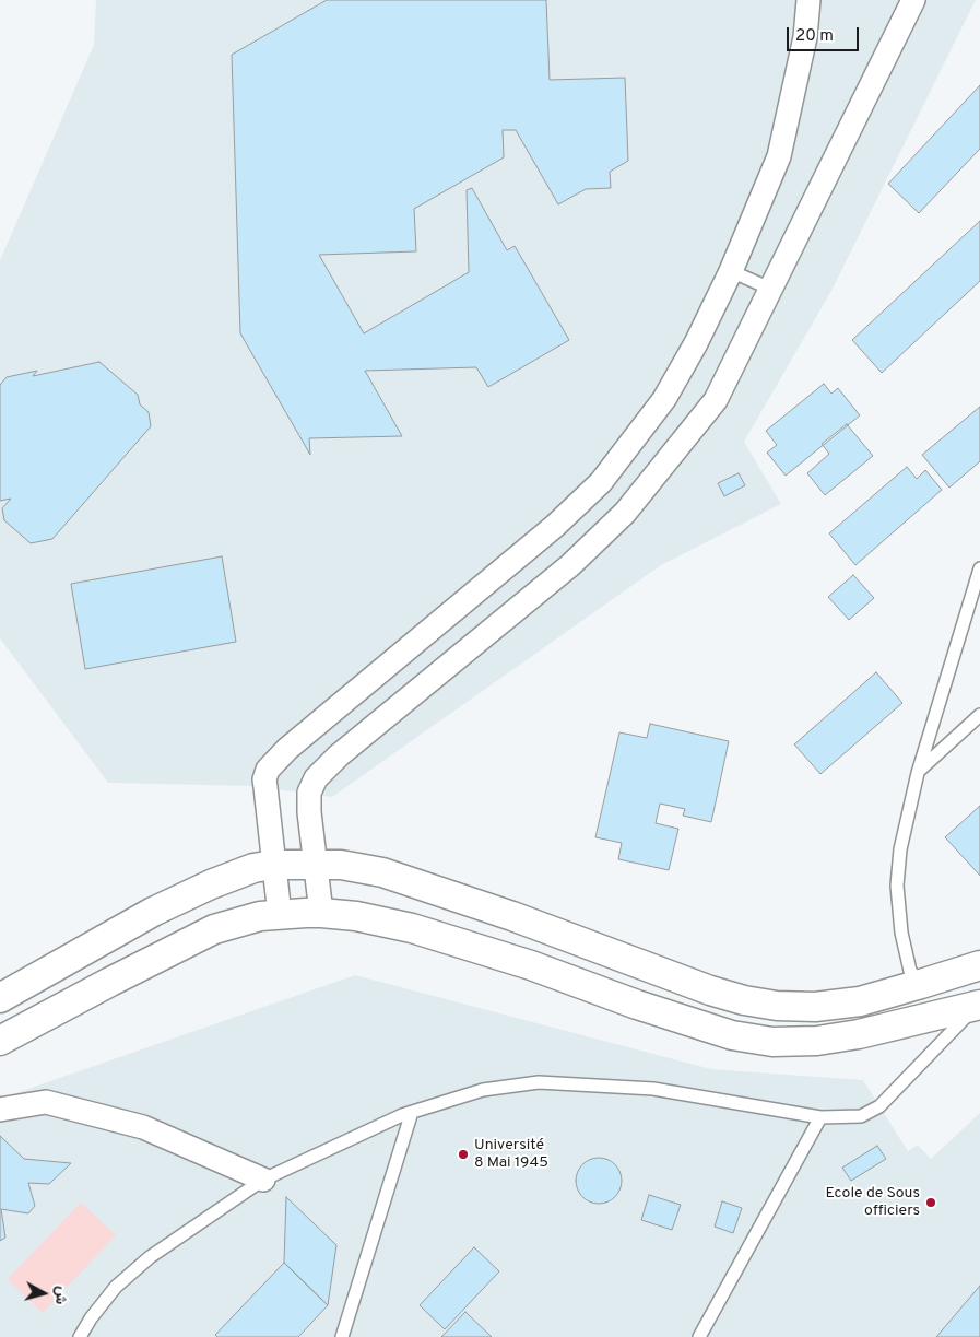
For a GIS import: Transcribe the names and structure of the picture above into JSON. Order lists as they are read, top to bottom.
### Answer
{
  "places": ["Université 8 Mai 1945", "Ecole de Sous officiers"],
  "scale_bar": "20 m",
  "north": "right"
}
